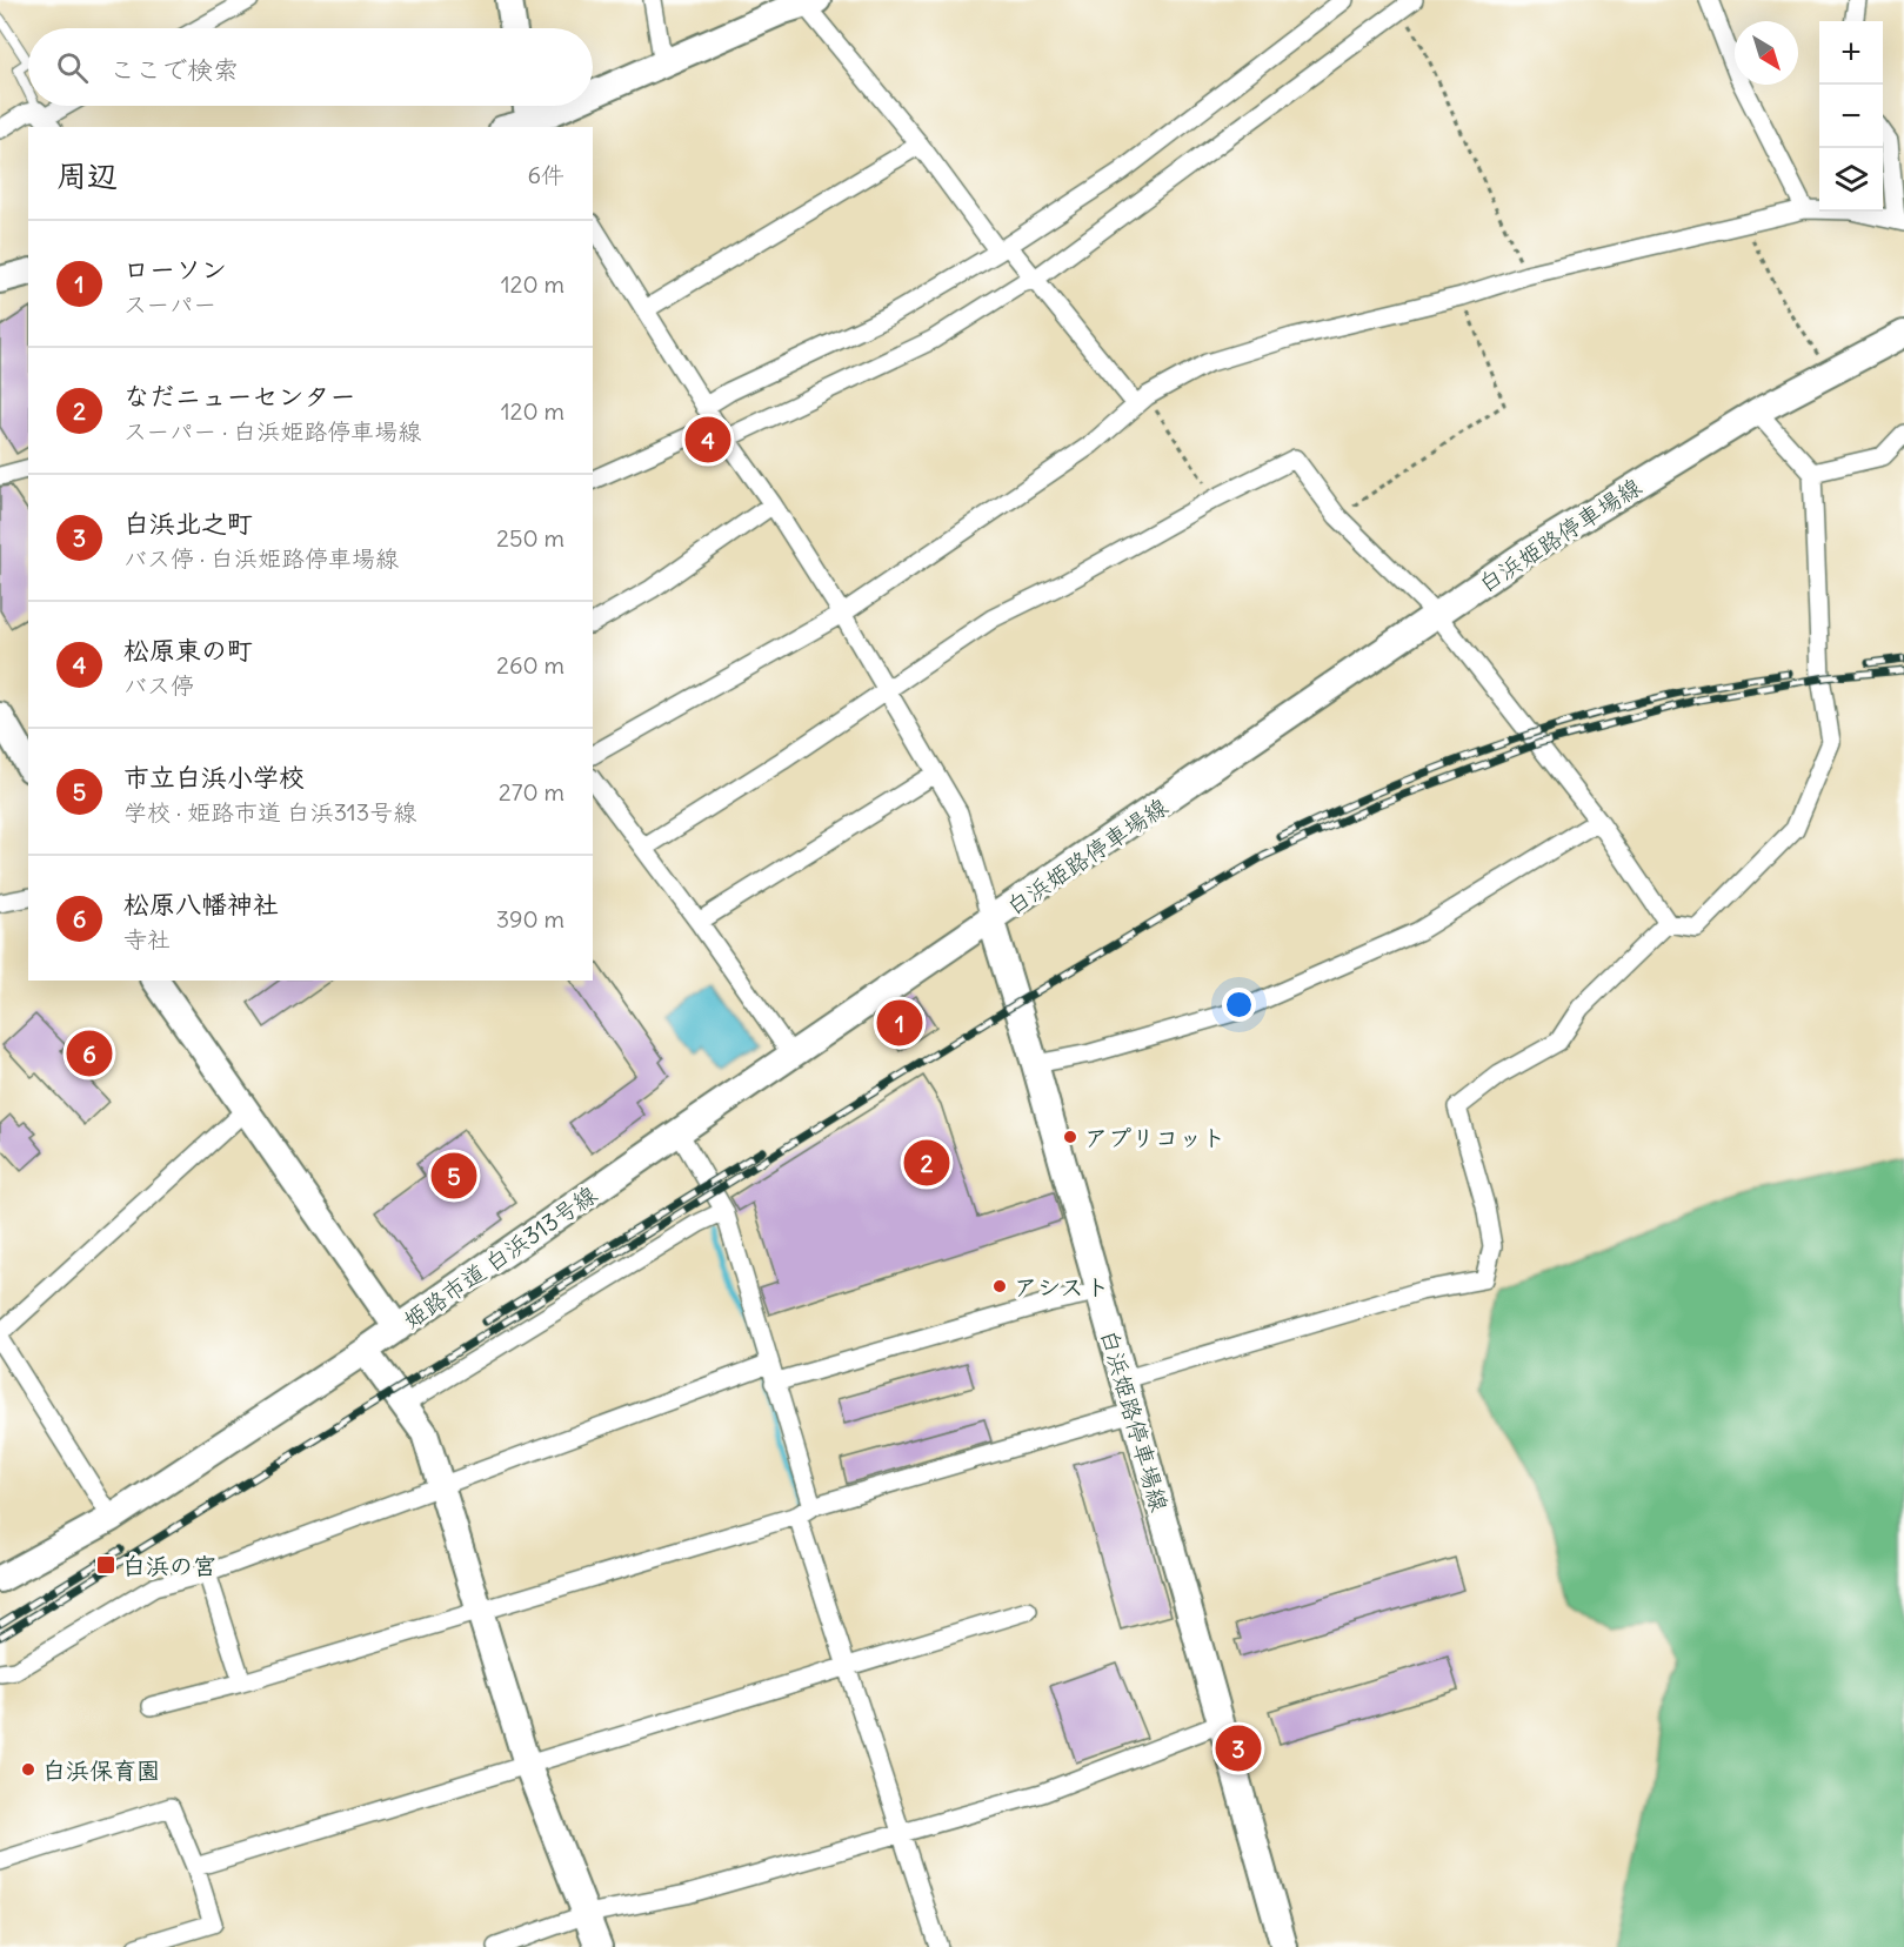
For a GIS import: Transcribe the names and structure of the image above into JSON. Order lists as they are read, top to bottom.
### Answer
{
  "streets": {
    "street": ["白浜姫路停車場線", "姫路市道 白浜313号線"]
  },
  "crossings": [
    ["白浜姫路停車場線", "姫路市道 白浜313号線"]
  ],
  "places": {
    "other": ["アプリコット", "アシスト", "白浜保育園"],
    "transit": ["白浜の宮"]
  },
  "north": "bottom right",
  "page": {
    "map_buttons": ["+", "−"],
    "search": "ここで検索",
    "heading": ["周辺", "6件"],
    "list": [
      {
        "mark": "1",
        "name": "ローソン",
        "note": "スーパー",
        "value": "120 m"
      },
      {
        "mark": "2",
        "name": "なだニューセンター",
        "note": "スーパー · 白浜姫路停車場線",
        "value": "120 m"
      },
      {
        "mark": "3",
        "name": "白浜北之町",
        "note": "バス停 · 白浜姫路停車場線",
        "value": "250 m"
      },
      {
        "mark": "4",
        "name": "松原東の町",
        "note": "バス停",
        "value": "260 m"
      },
      {
        "mark": "5",
        "name": "市立白浜小学校",
        "note": "学校 · 姫路市道 白浜313号線",
        "value": "270 m"
      },
      {
        "mark": "6",
        "name": "松原八幡神社",
        "note": "寺社",
        "value": "390 m"
      }
    ],
    "pins": [
      "4",
      "1",
      "6",
      "2",
      "5",
      "3"
    ]
  }
}
